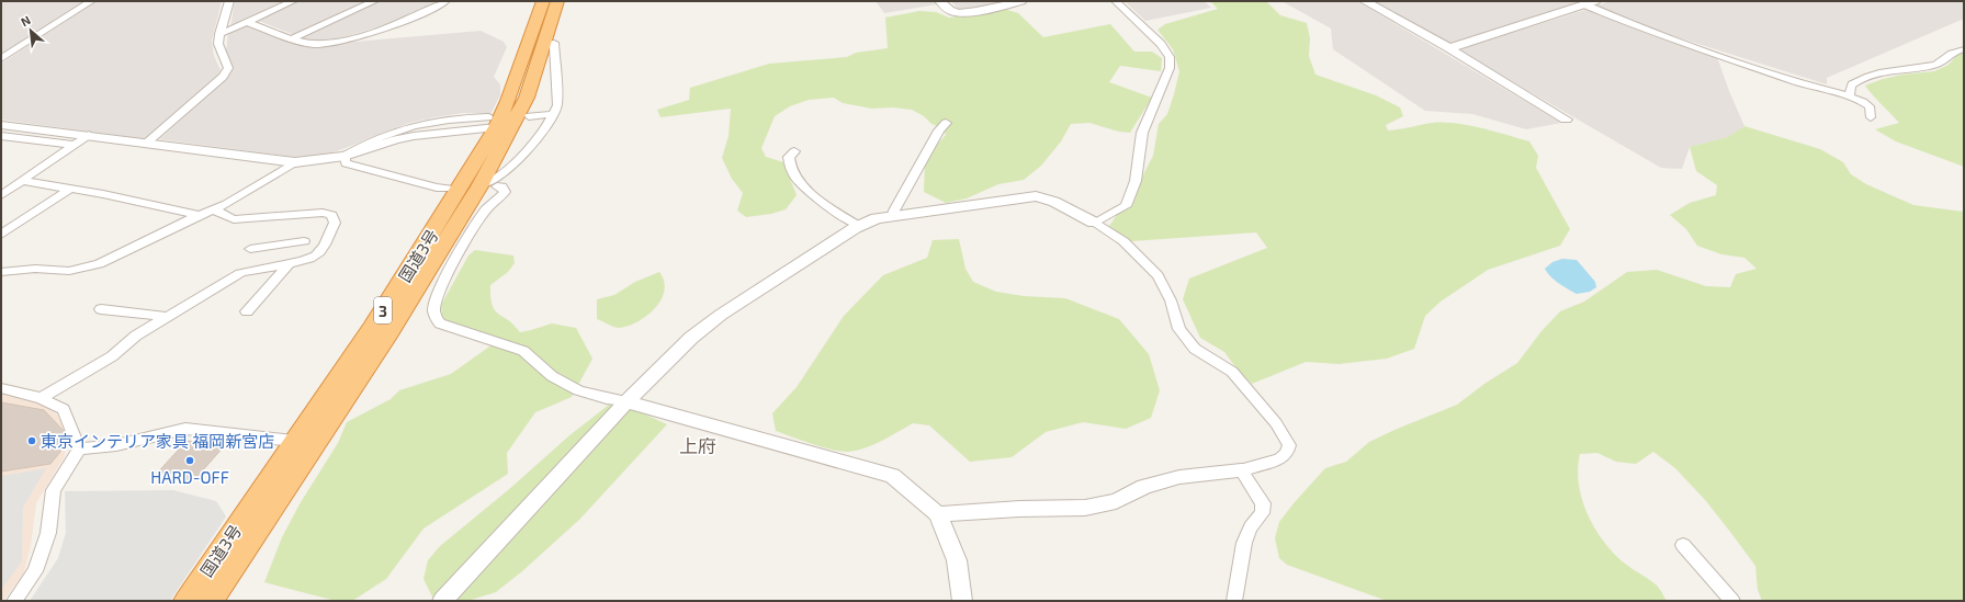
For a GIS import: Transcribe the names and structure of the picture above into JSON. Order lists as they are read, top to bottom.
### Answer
{
  "streets": {
    "highway": ["国道3号", "3"]
  },
  "districts": ["上府"],
  "places": ["東京インテリア家具 福岡新宮店", "HARD-OFF"],
  "north": "top left"
}
